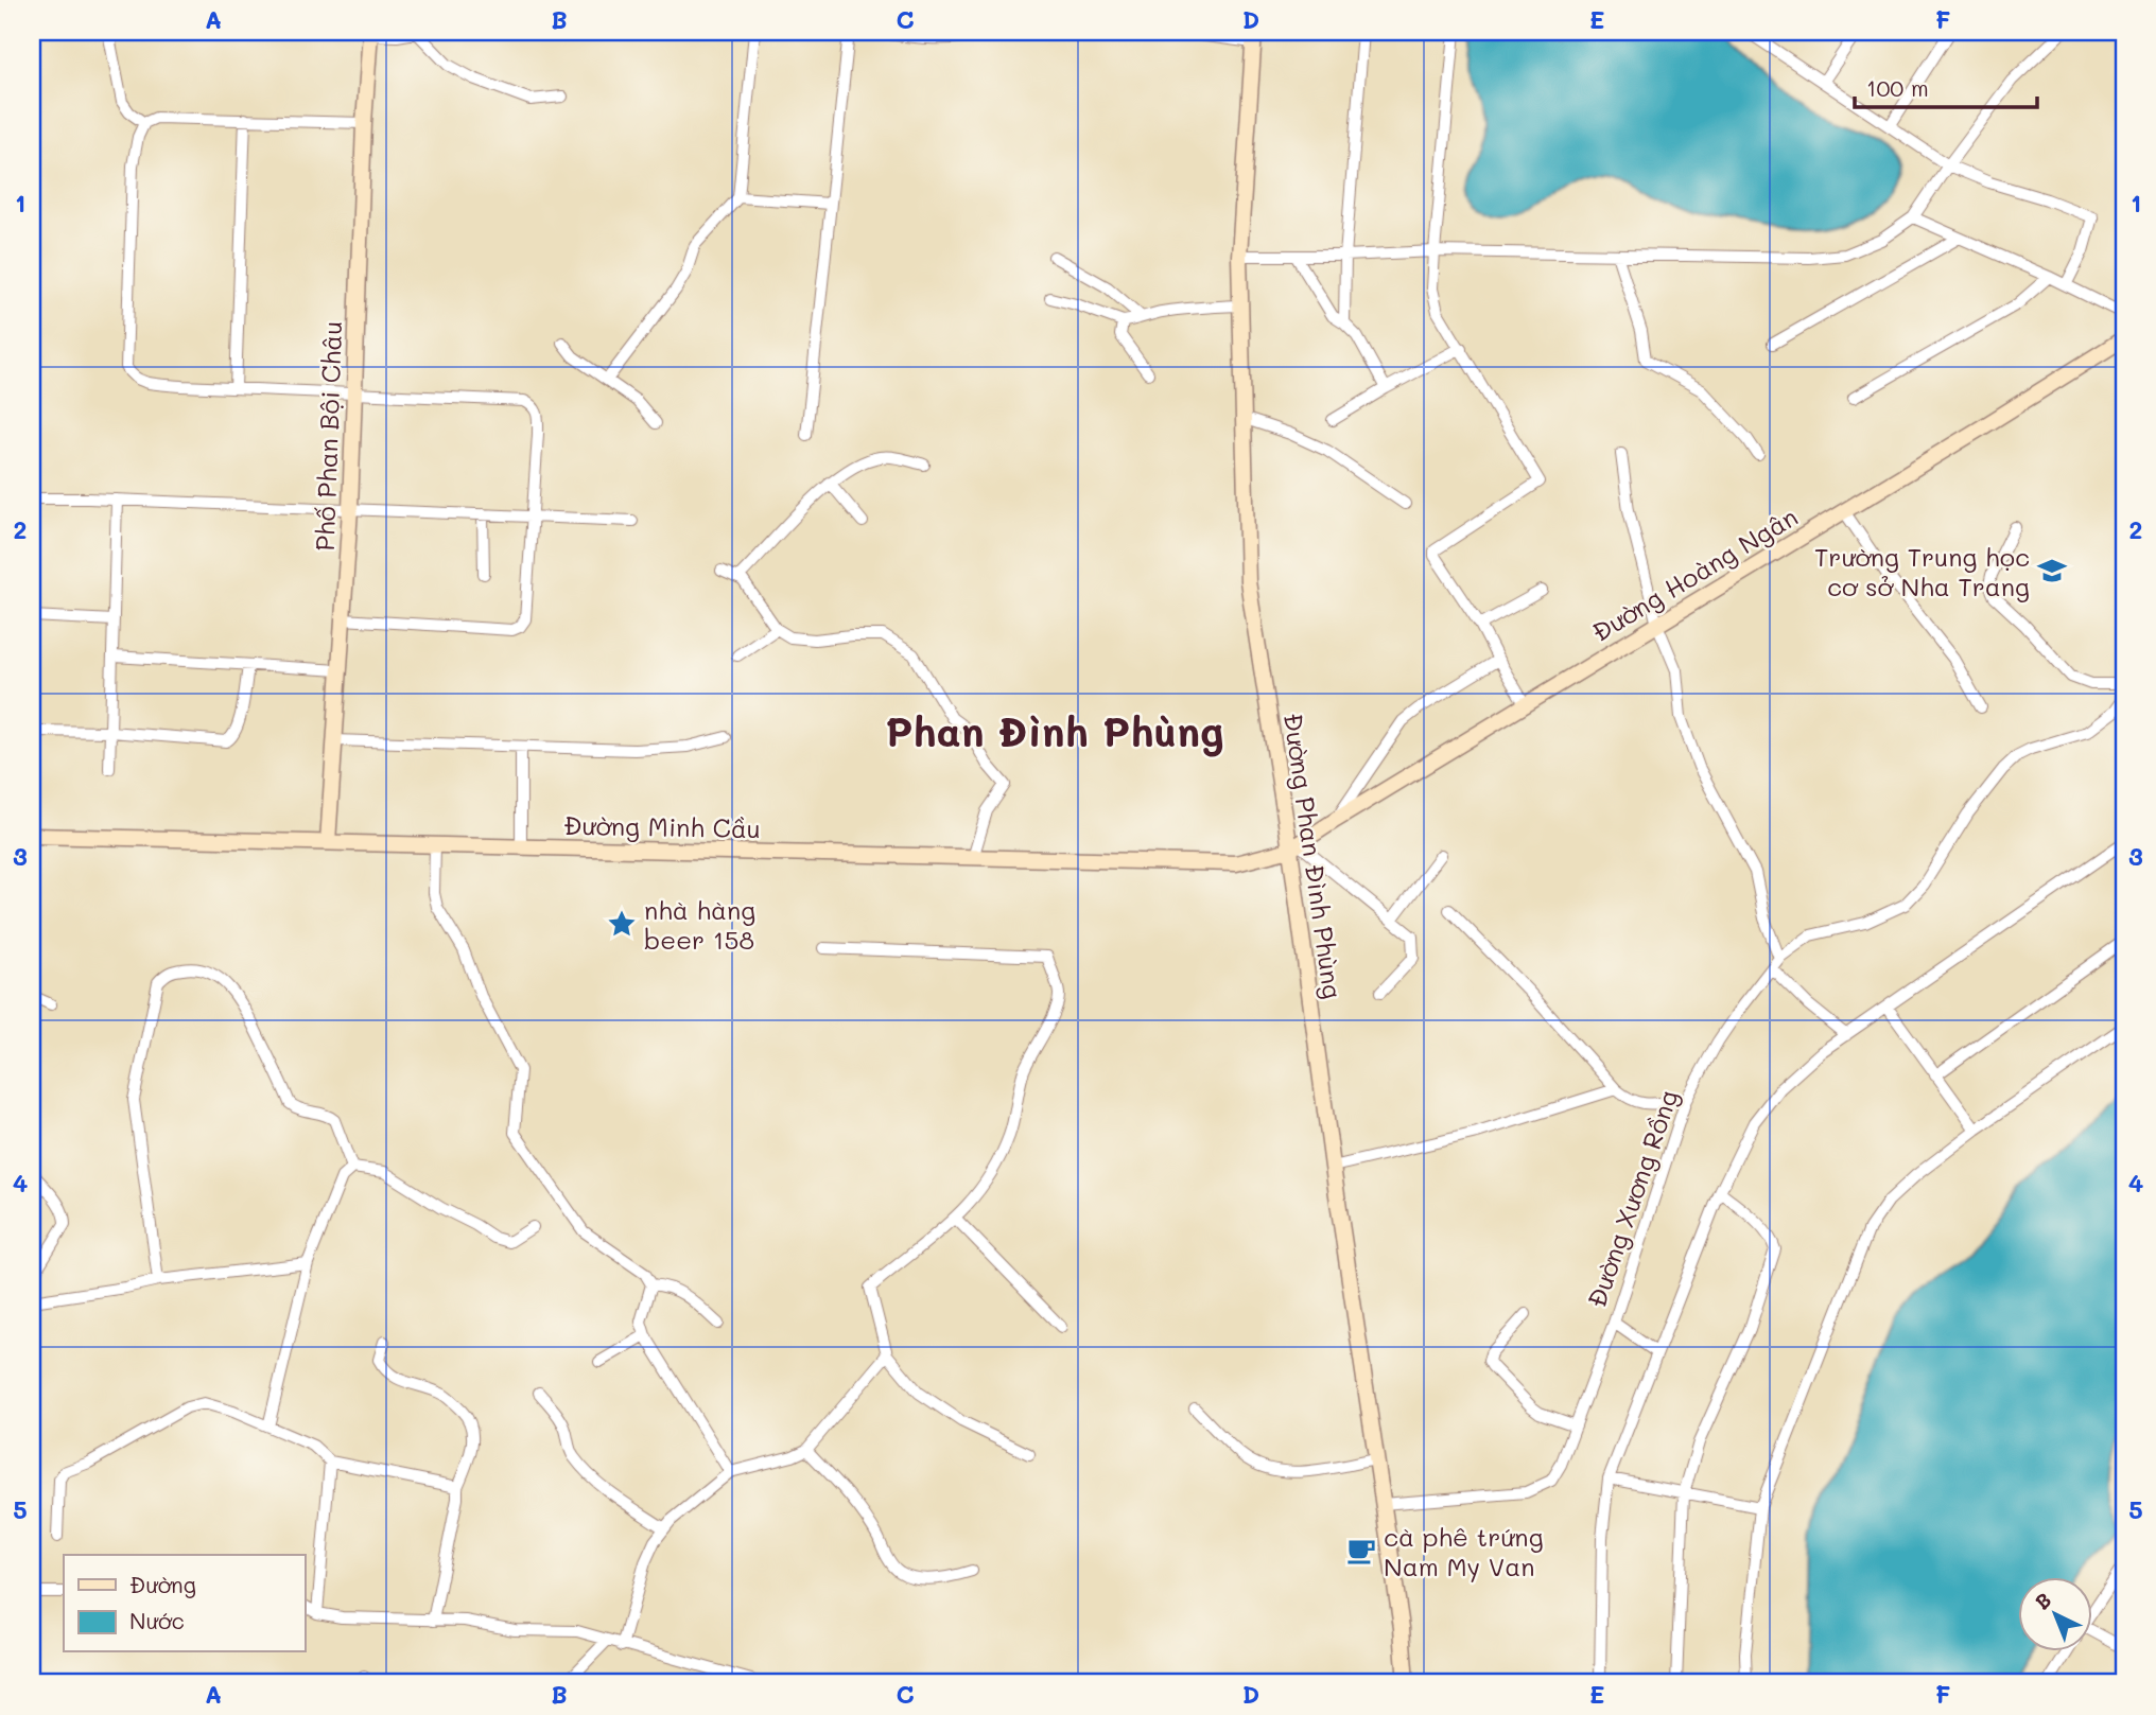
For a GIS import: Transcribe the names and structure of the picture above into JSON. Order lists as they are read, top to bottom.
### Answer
{
  "streets": {
    "street": [
      "Phố Phan Bội Châu",
      "Đường Hoàng Ngân",
      "Đường Minh Cầu",
      "Đường Phan Đình Phùng",
      "Đường Xương Rồng"
    ]
  },
  "crossings": [
    ["Phố Phan Bội Châu", "Đường Minh Cầu"],
    ["Đường Hoàng Ngân", "Đường Minh Cầu"],
    ["Đường Hoàng Ngân", "Đường Phan Đình Phùng"],
    ["Đường Minh Cầu", "Đường Phan Đình Phùng"],
    ["Đường Phan Đình Phùng", "Đường Xương Rồng"]
  ],
  "districts": ["Phan Đình Phùng"],
  "places": {
    "school or university": ["Trường Trung học cơ sở Nha Trang"],
    "place": ["nhà hàng beer 158"],
    "cafe": ["cà phê trứng Nam My Van"]
  },
  "legend": ["Đường", "Nước"],
  "scale_bar": "100 m",
  "north": "top left",
  "grid": {
    "columns": [
      "A",
      "B",
      "C",
      "D",
      "E",
      "F"
    ],
    "rows": [
      "1",
      "2",
      "3",
      "4",
      "5"
    ]
  }
}
